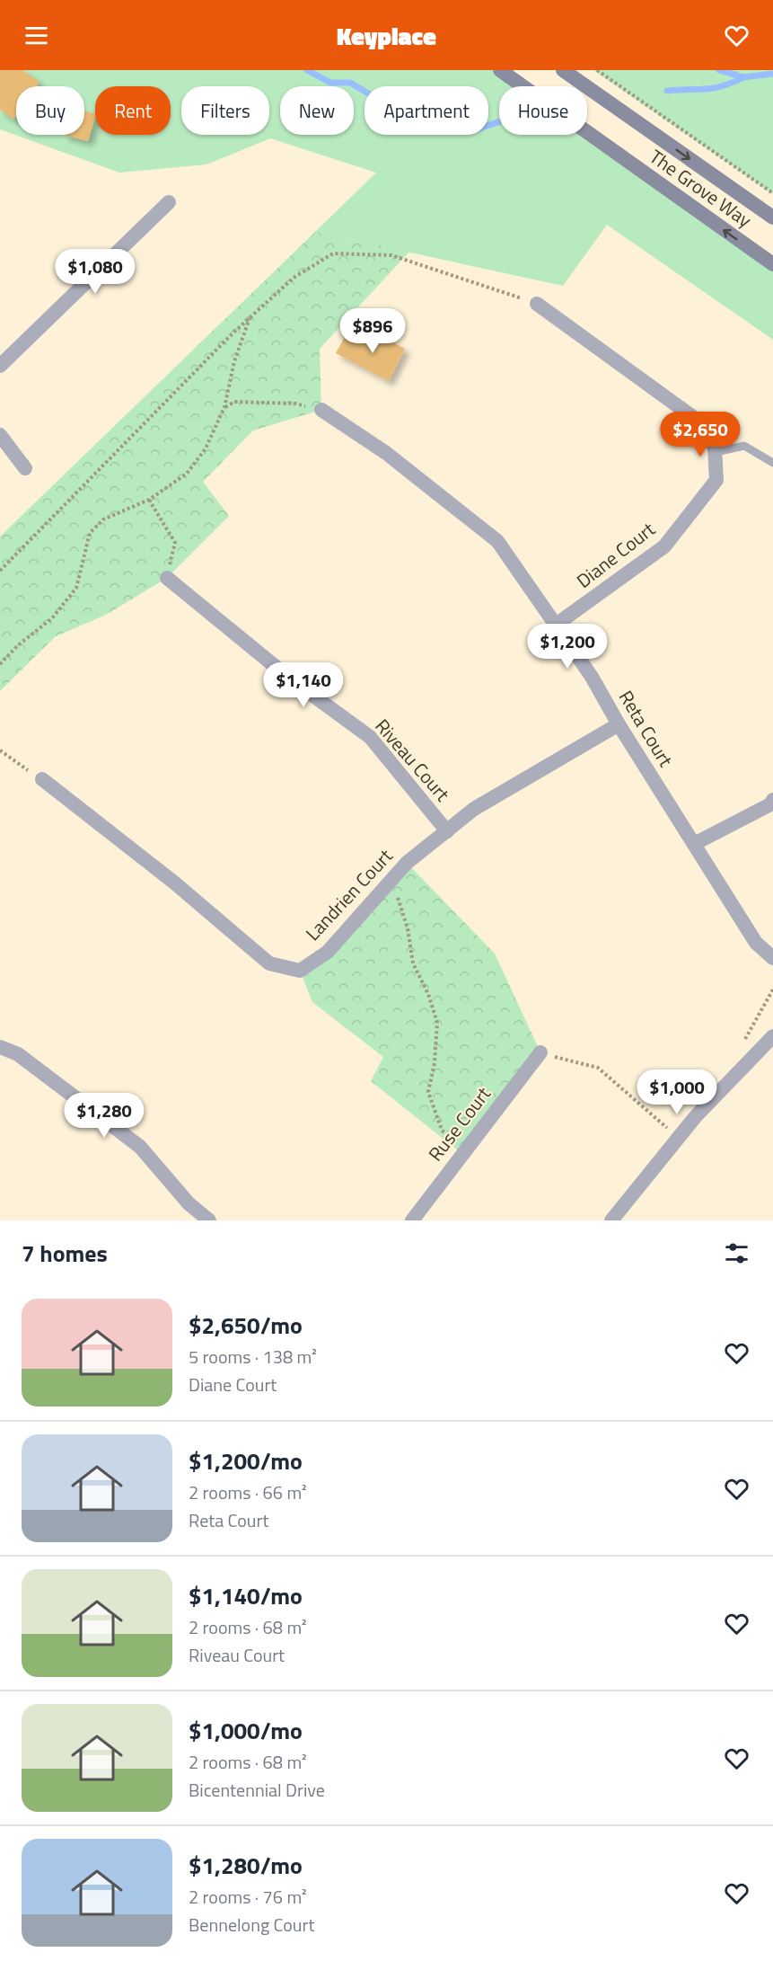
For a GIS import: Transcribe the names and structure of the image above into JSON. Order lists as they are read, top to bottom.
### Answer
{
  "streets": {
    "main road": ["The Grove Way"],
    "street": [
      "Diane Court",
      "Reta Court",
      "Riveau Court",
      "Landrien Court",
      "Ruse Court"
    ]
  },
  "crossings": [
    ["Diane Court", "Reta Court"],
    ["Reta Court", "Landrien Court"],
    ["Riveau Court", "Landrien Court"]
  ],
  "page": {
    "header": "Keyplace",
    "chip": [
      "Buy",
      "Rent",
      "Filters",
      "New",
      "Apartment",
      "House"
    ],
    "price": [
      "$1,080",
      "$896",
      "$2,650",
      "$1,200",
      "$1,140",
      "$1,000",
      "$1,280"
    ],
    "heading": "7 homes",
    "list": [
      {
        "name": "$2,650/mo",
        "note": "5 rooms · 138 m² · Diane Court"
      },
      {
        "name": "$1,200/mo",
        "note": "2 rooms · 66 m² · Reta Court"
      },
      {
        "name": "$1,140/mo",
        "note": "2 rooms · 68 m² · Riveau Court"
      },
      {
        "name": "$1,000/mo",
        "note": "2 rooms · 68 m² · Bicentennial Drive"
      },
      {
        "name": "$1,280/mo",
        "note": "2 rooms · 76 m² · Bennelong Court"
      }
    ]
  }
}
